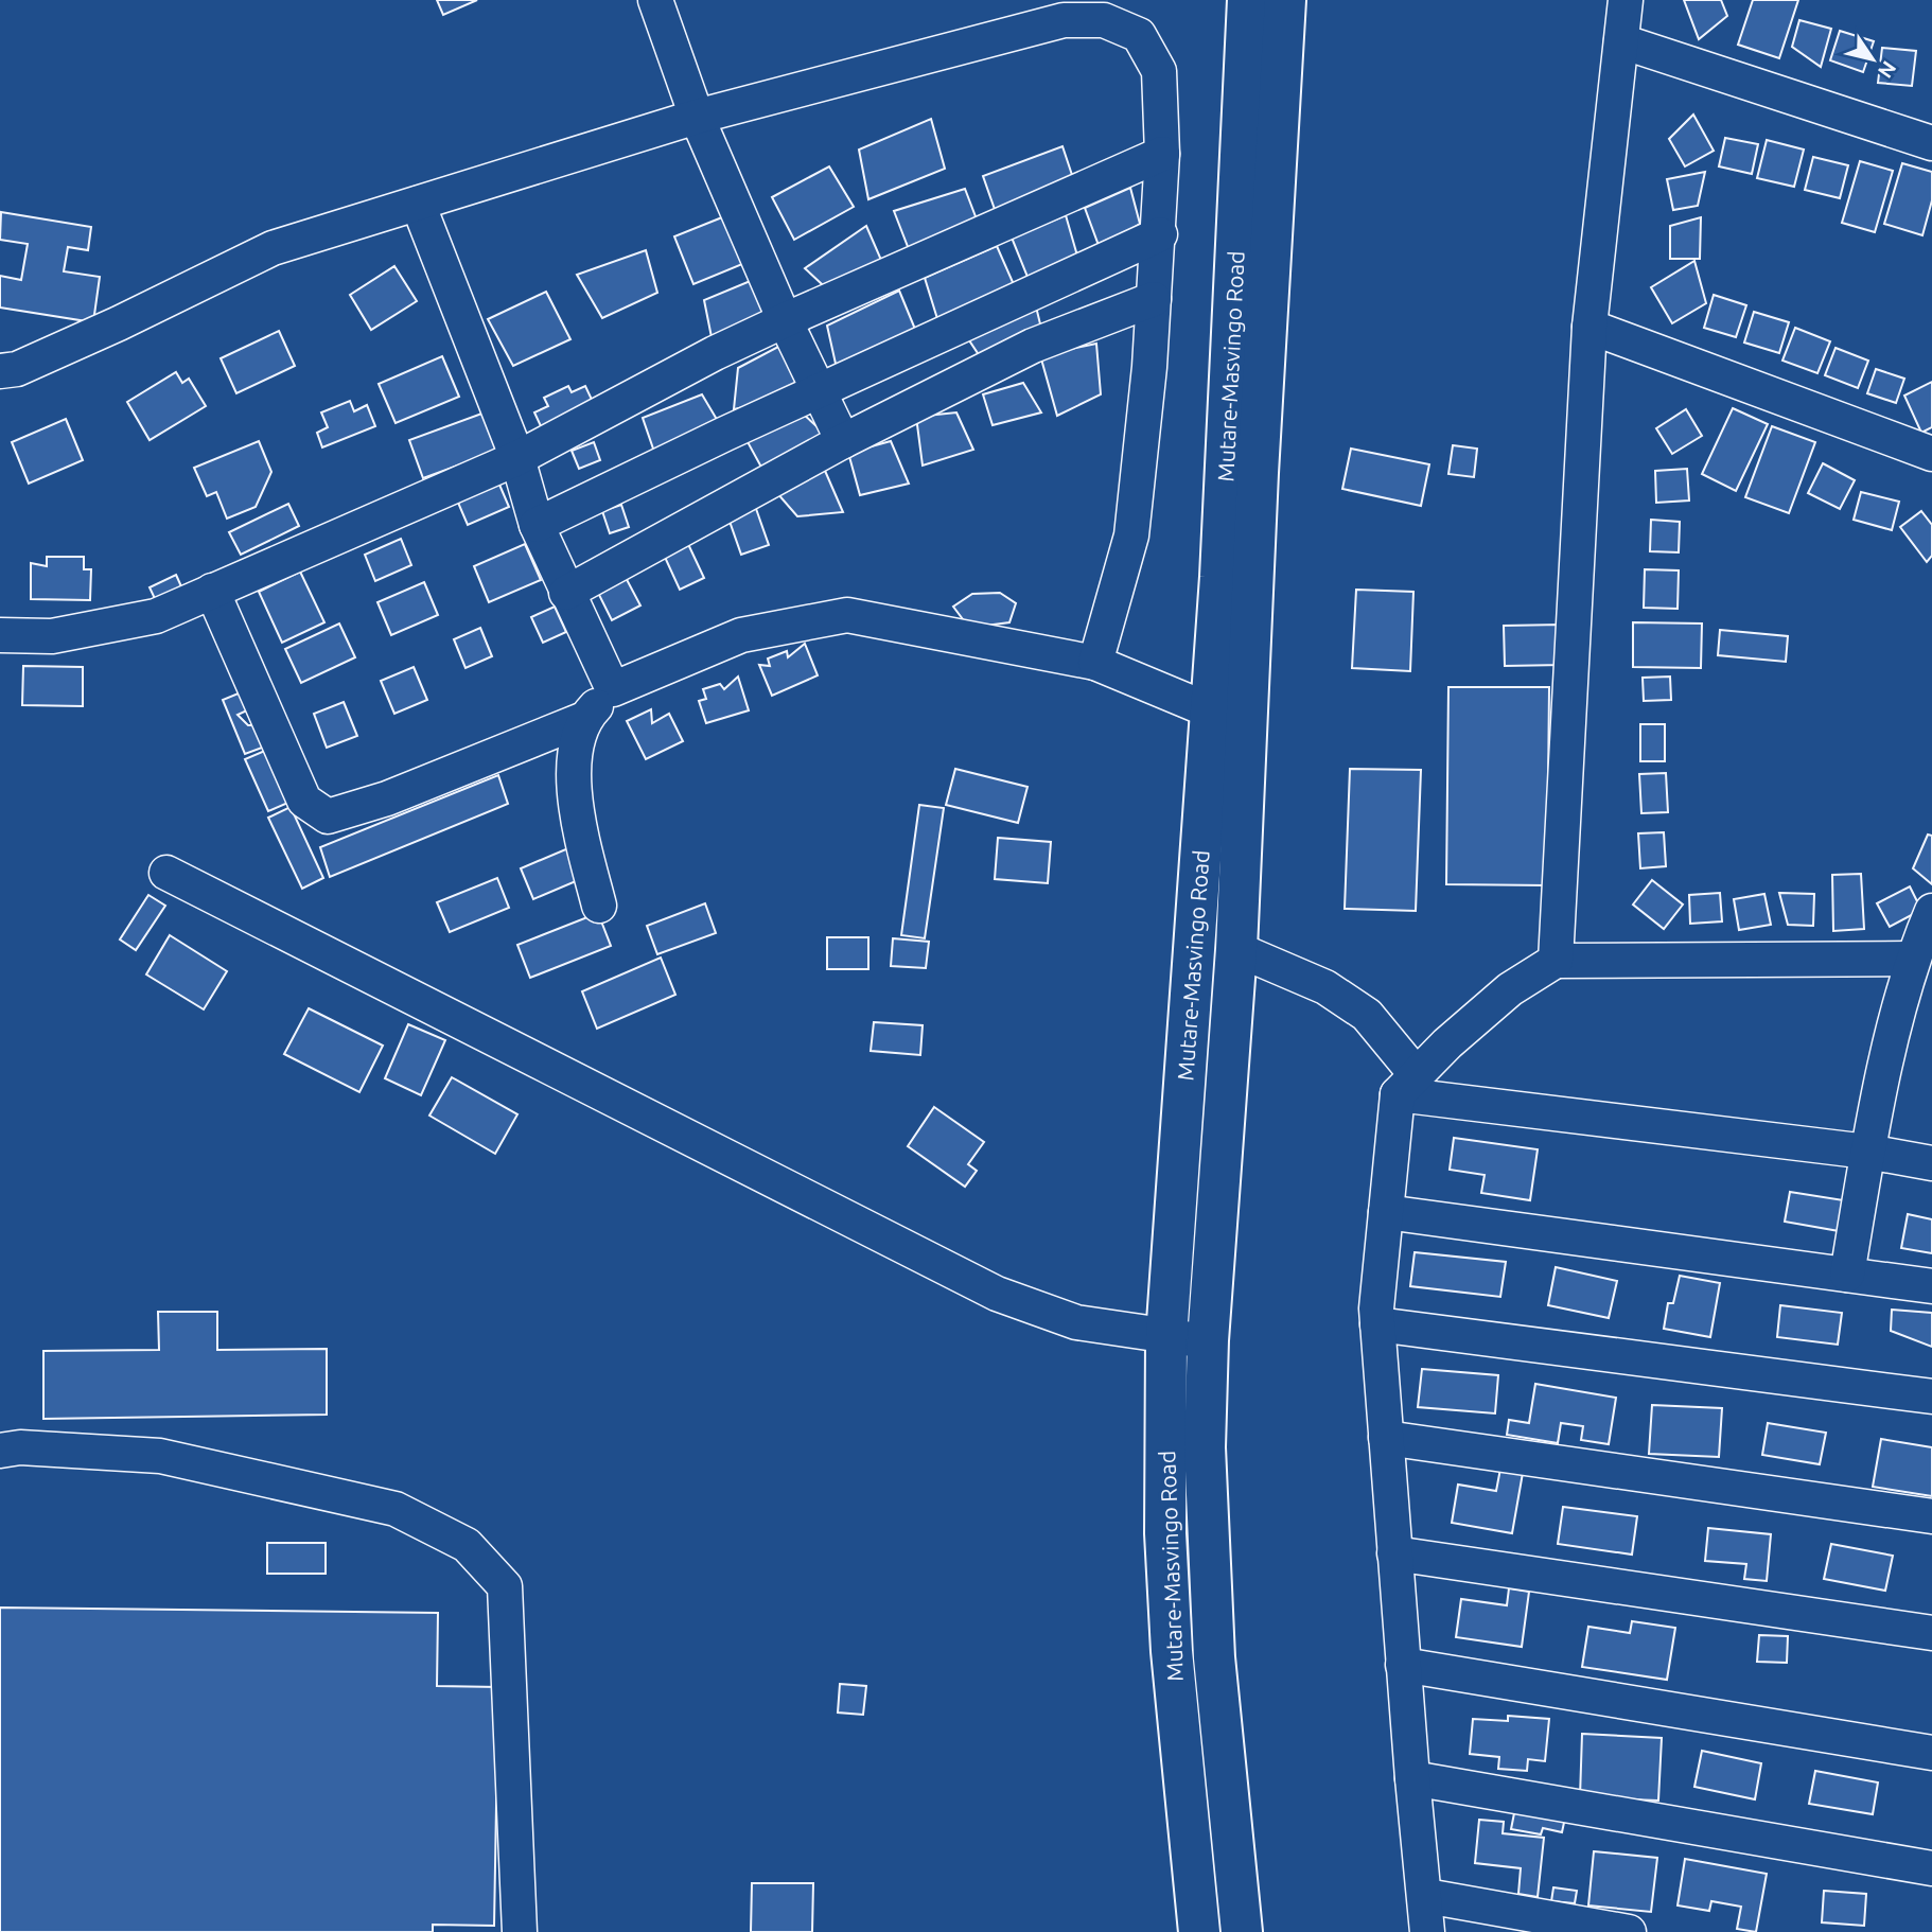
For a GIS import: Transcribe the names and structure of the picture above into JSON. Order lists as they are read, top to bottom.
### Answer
{
  "streets": {
    "highway": ["Mutare-Masvingo Road"]
  },
  "north": "bottom right"
}
